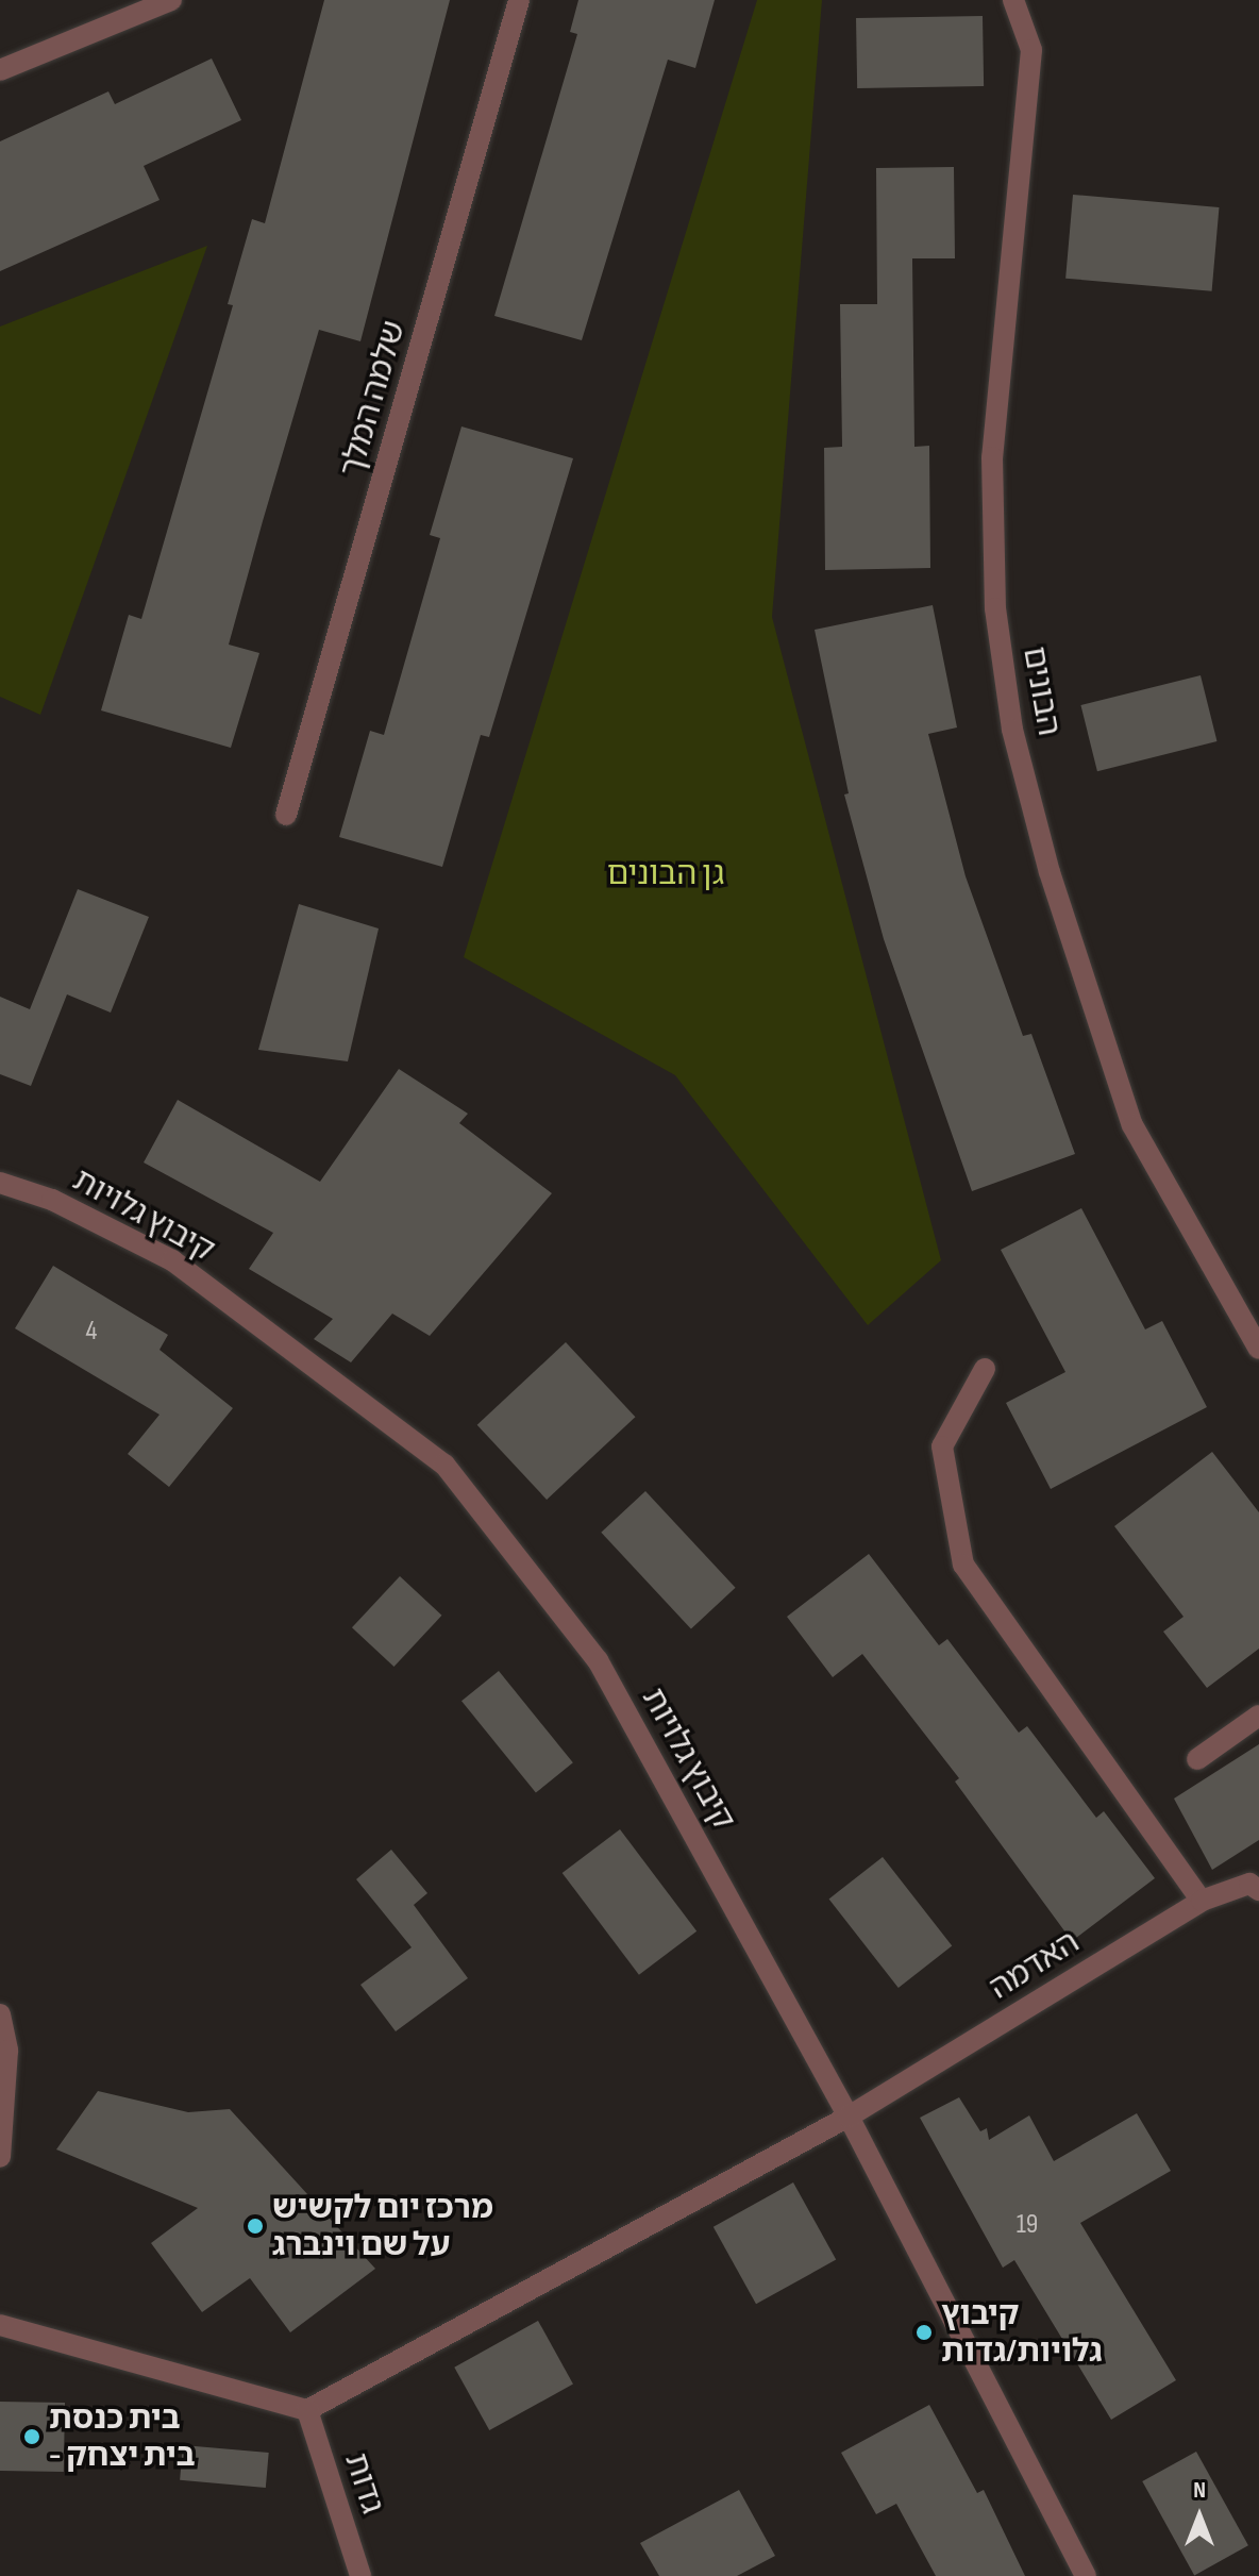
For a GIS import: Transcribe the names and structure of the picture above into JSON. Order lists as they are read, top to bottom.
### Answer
{
  "streets": {
    "street": [
      "שלמה המלך",
      "הבונים",
      "קיבוץ גלויות",
      "האדמה",
      "גדות"
    ]
  },
  "crossings": [
    ["קיבוץ גלויות", "האדמה"],
    ["האדמה", "גדות"]
  ],
  "parks": ["גן הבונים"],
  "places": ["מרכז יום לקשיש על שם וינברג", "קיבוץ גלויות/גדות", "בית כנסת - בית יצחק"],
  "house_numbers": ["4", "19"],
  "north": "top"
}
